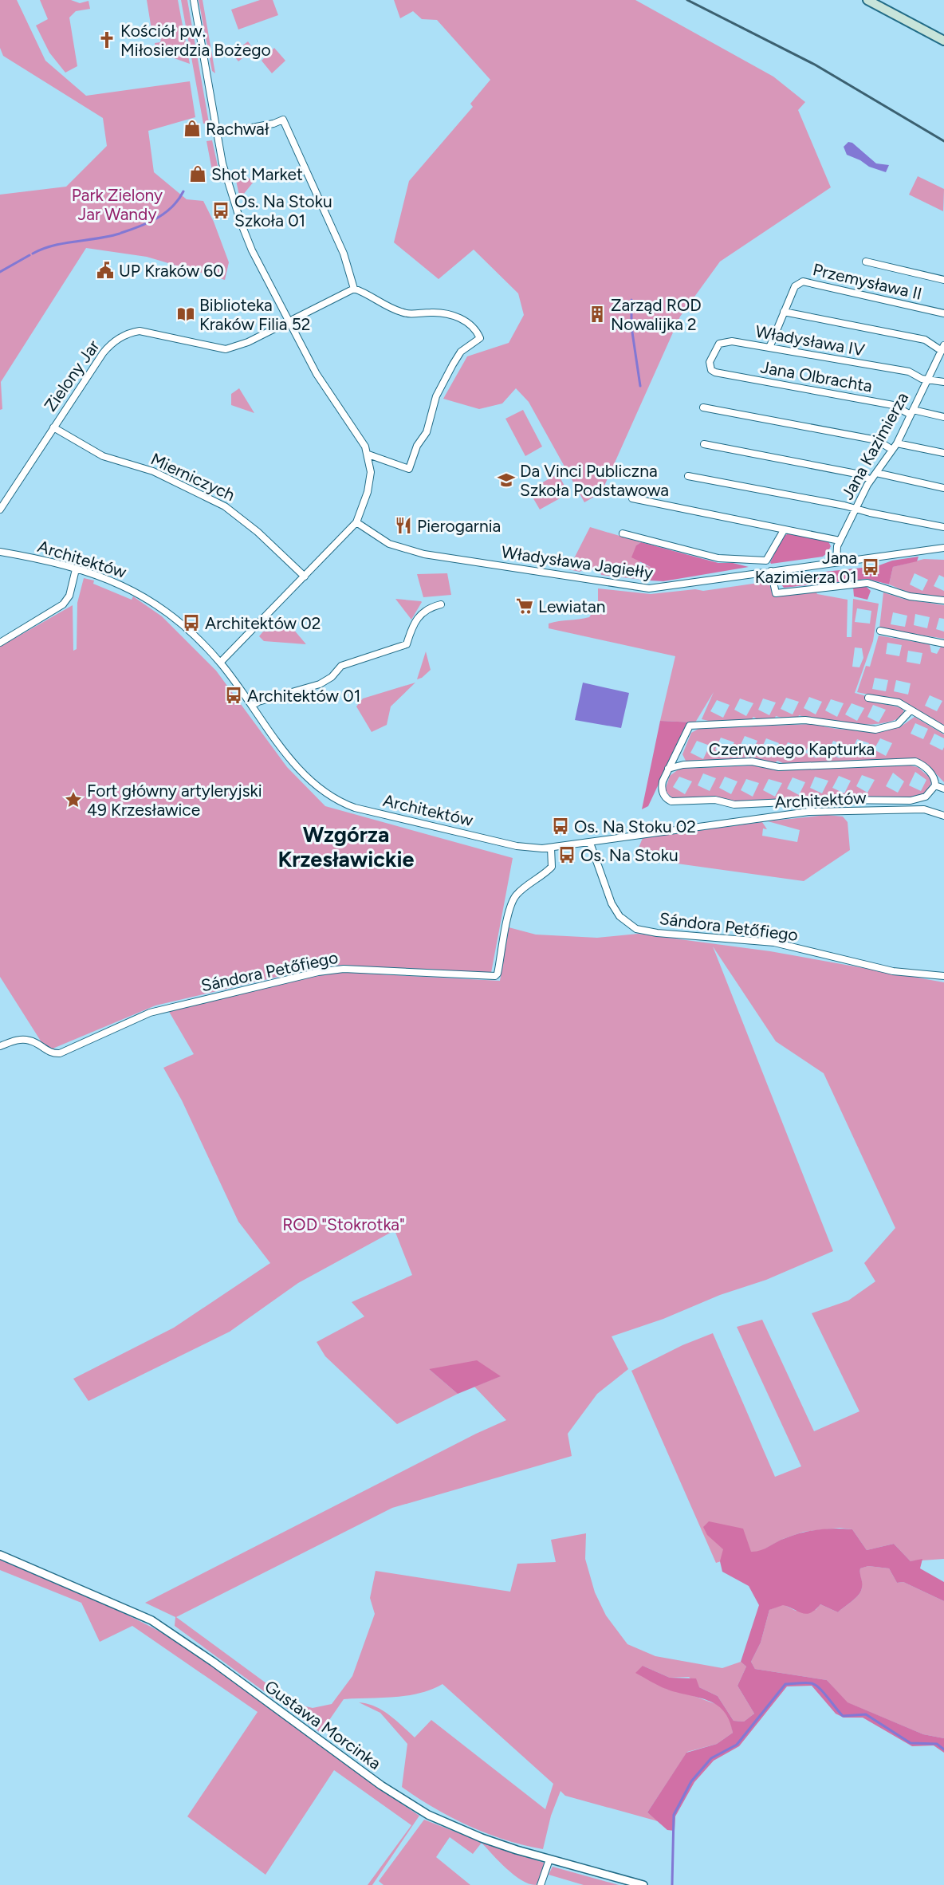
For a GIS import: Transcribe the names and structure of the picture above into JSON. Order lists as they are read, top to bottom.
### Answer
{
  "streets": {
    "street": [
      "Przemysława II",
      "Władysława IV",
      "Zielony Jar",
      "Jana Olbrachta",
      "Jana Kazimierza",
      "Mierniczych",
      "Architektów",
      "Władysława Jagiełły",
      "Czerwonego Kapturka",
      "Sándora Petőfiego",
      "Gustawa Morcinka"
    ]
  },
  "crossings": [
    ["Przemysława II", "Władysława IV"],
    ["Władysława IV", "Jana Olbrachta"],
    ["Władysława IV", "Jana Kazimierza"],
    ["Zielony Jar", "Mierniczych"],
    ["Jana Olbrachta", "Jana Kazimierza"],
    ["Jana Kazimierza", "Władysława Jagiełły"],
    ["Architektów", "Sándora Petőfiego"]
  ],
  "districts": ["Wzgórza Krzesławickie"],
  "parks": ["Park Zielony Jar Wandy", "ROD \"Stokrotka\""],
  "places": {
    "church": ["Kościół pw. Miłosierdzia Bożego"],
    "shop": ["Rachwał", "Shot Market"],
    "bus stop": [
      "Os. Na Stoku Szkoła 01",
      "Jana Kazimierza 01",
      "Architektów 02",
      "Architektów 01",
      "Os. Na Stoku 02",
      "Os. Na Stoku"
    ],
    "public building": ["UP Kraków 60"],
    "library": ["Biblioteka Kraków Filia 52"],
    "building": ["Zarząd ROD Nowalijka 2"],
    "school or university": ["Da Vinci Publiczna Szkoła Podstawowa"],
    "restaurant": ["Pierogarnia"],
    "supermarket": ["Lewiatan"],
    "place": ["Fort główny artyleryjski 49 Krzesławice"]
  }
}
